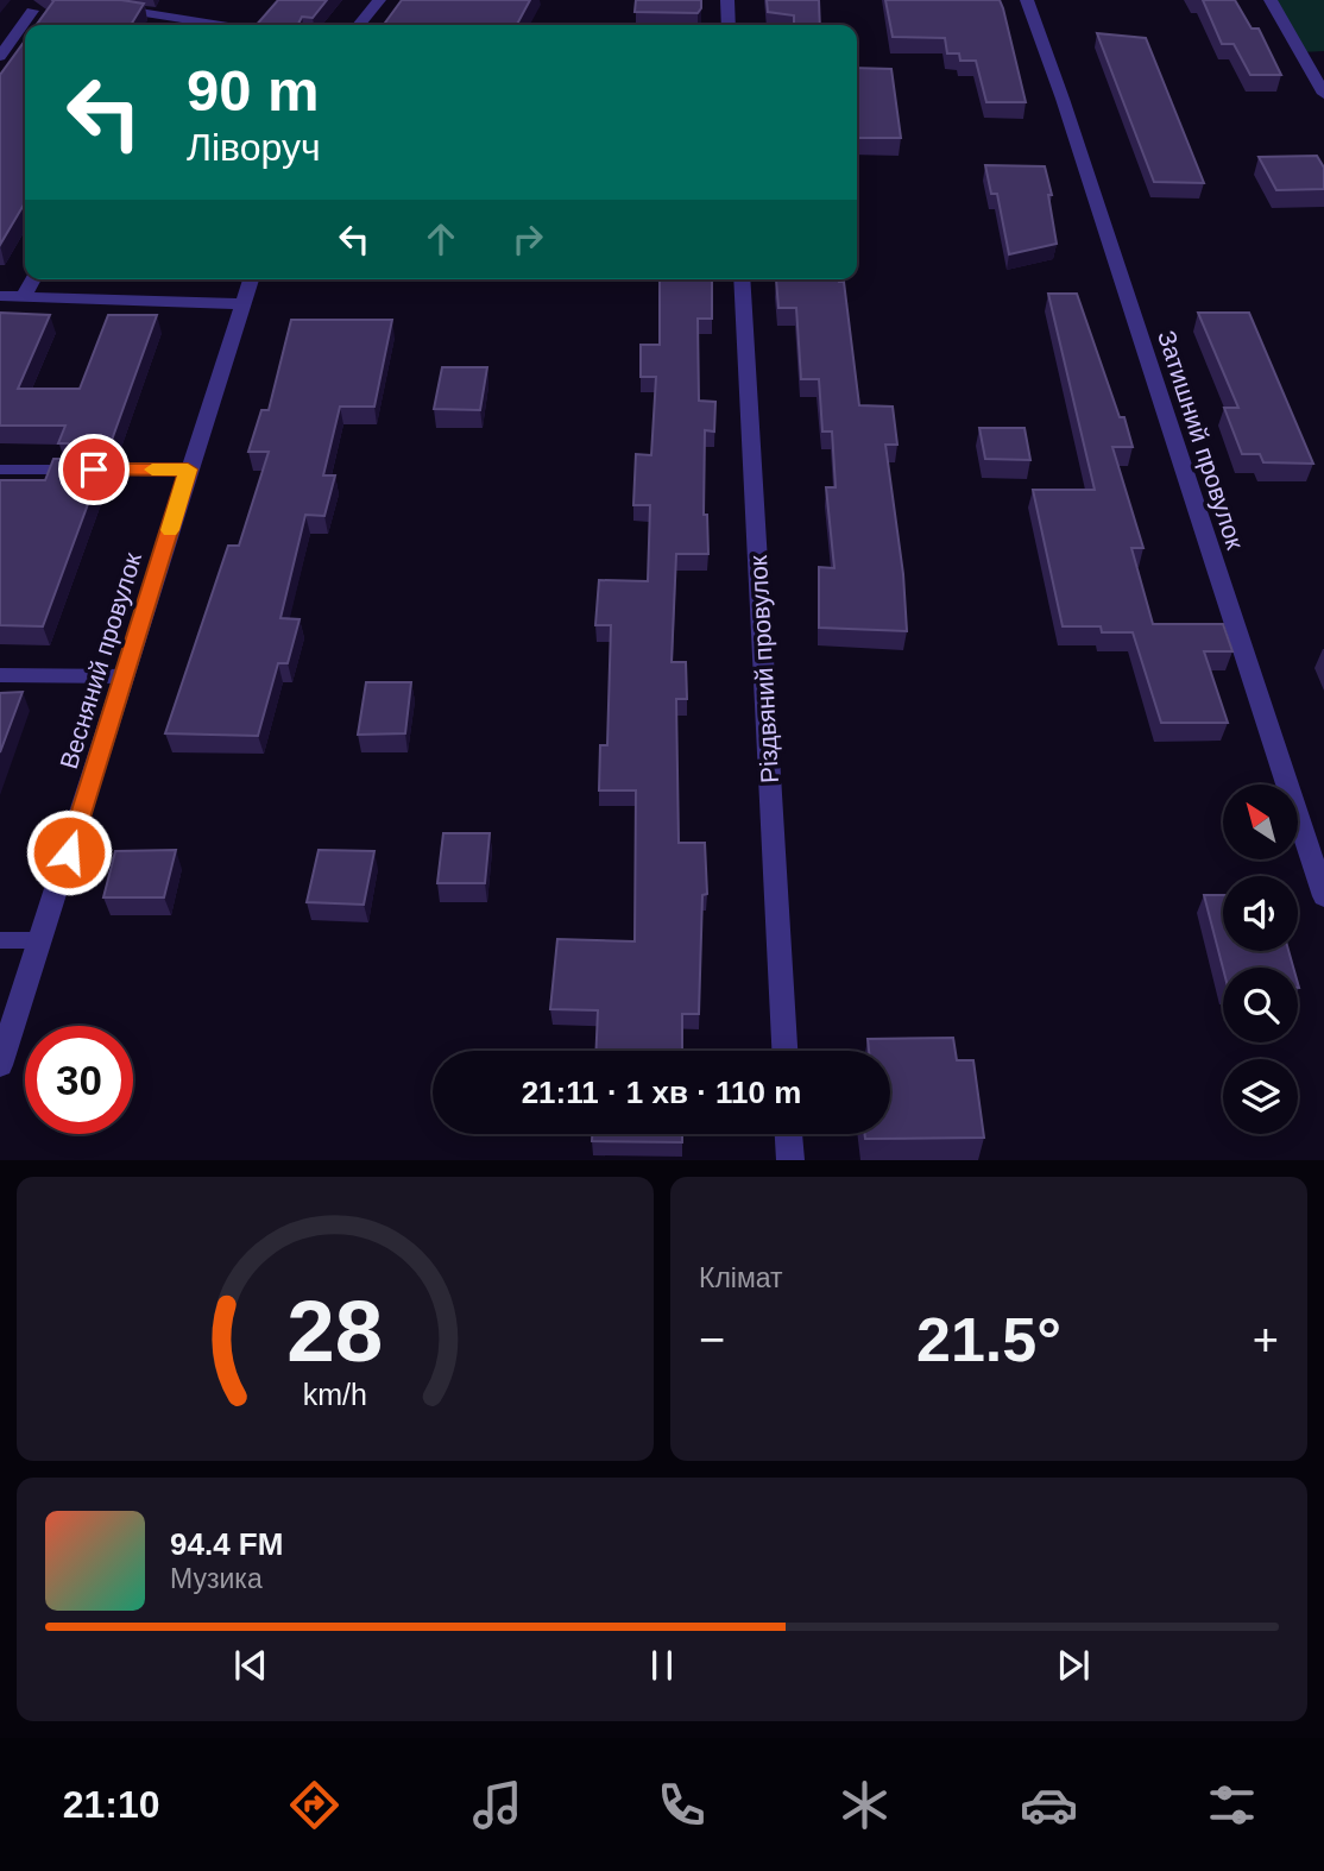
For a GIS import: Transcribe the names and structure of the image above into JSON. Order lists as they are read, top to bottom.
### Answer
{
  "streets": {
    "street": ["Затишний провулок", "Весняний провулок", "Різдвяний провулок"]
  },
  "north": "top left",
  "page": {
    "turn": ["90 m", "Ліворуч"],
    "limit": "30",
    "trip": "21:11 · 1 хв · 110 m",
    "tile": "Клімат",
    "heat": ["−", "21.5°", "+"],
    "song": ["94.4 FM", "Музика"],
    "tabs": "21:10",
    "gauge": ["28", "km/h"]
  }
}
